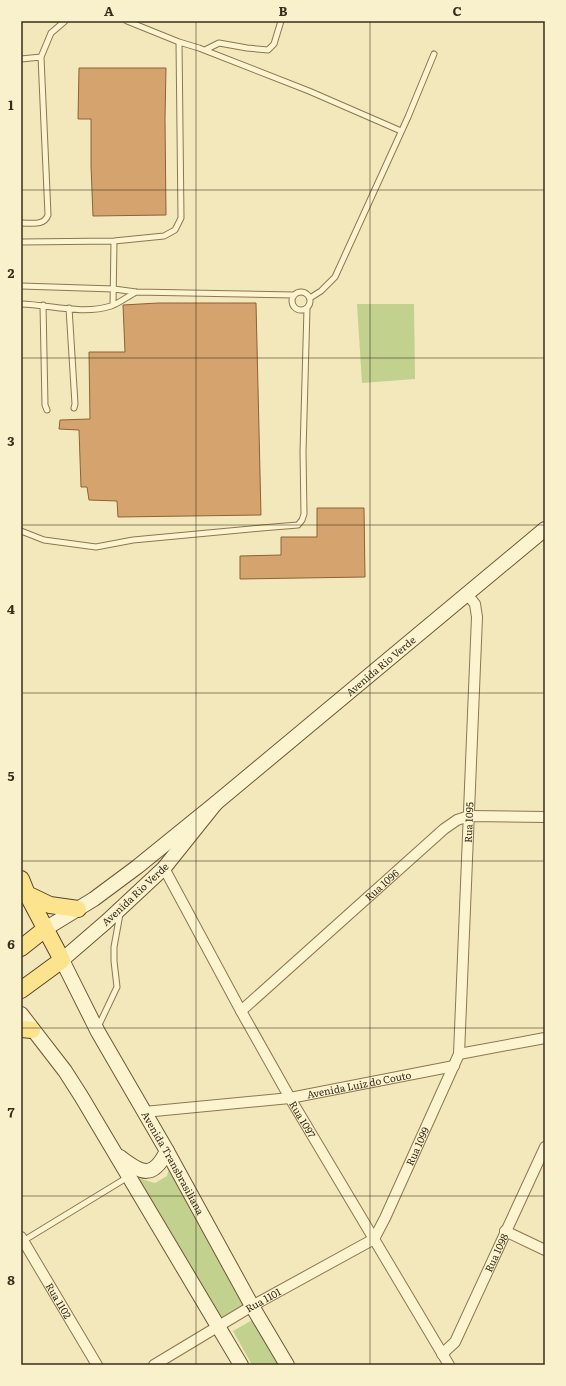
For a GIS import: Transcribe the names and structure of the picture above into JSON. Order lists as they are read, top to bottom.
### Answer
{
  "streets": {
    "main road": ["Avenida Rio Verde", "Avenida Transbrasiliana"],
    "street": [
      "Rua 1095",
      "Rua 1096",
      "Avenida Luiz do Couto",
      "Rua 1097",
      "Rua 1099",
      "Rua 1098",
      "Rua 1101",
      "Rua 1102"
    ]
  },
  "crossings": [
    ["Avenida Rio Verde", "Rua 1095"],
    ["Avenida Rio Verde", "Rua 1097"],
    ["Avenida Rio Verde", "Avenida Transbrasiliana"],
    ["Rua 1095", "Rua 1096"],
    ["Rua 1095", "Rua 1099"],
    ["Rua 1096", "Rua 1097"],
    ["Avenida Luiz do Couto", "Rua 1097"],
    ["Avenida Luiz do Couto", "Rua 1099"],
    ["Avenida Luiz do Couto", "Avenida Transbrasiliana"],
    ["Rua 1097", "Rua 1099"],
    ["Rua 1097", "Rua 1098"],
    ["Rua 1097", "Rua 1101"],
    ["Rua 1099", "Rua 1101"],
    ["Avenida Transbrasiliana", "Rua 1101"]
  ],
  "grid": {
    "columns": ["A", "B", "C"],
    "rows": [
      "1",
      "2",
      "3",
      "4",
      "5",
      "6",
      "7",
      "8"
    ]
  }
}
